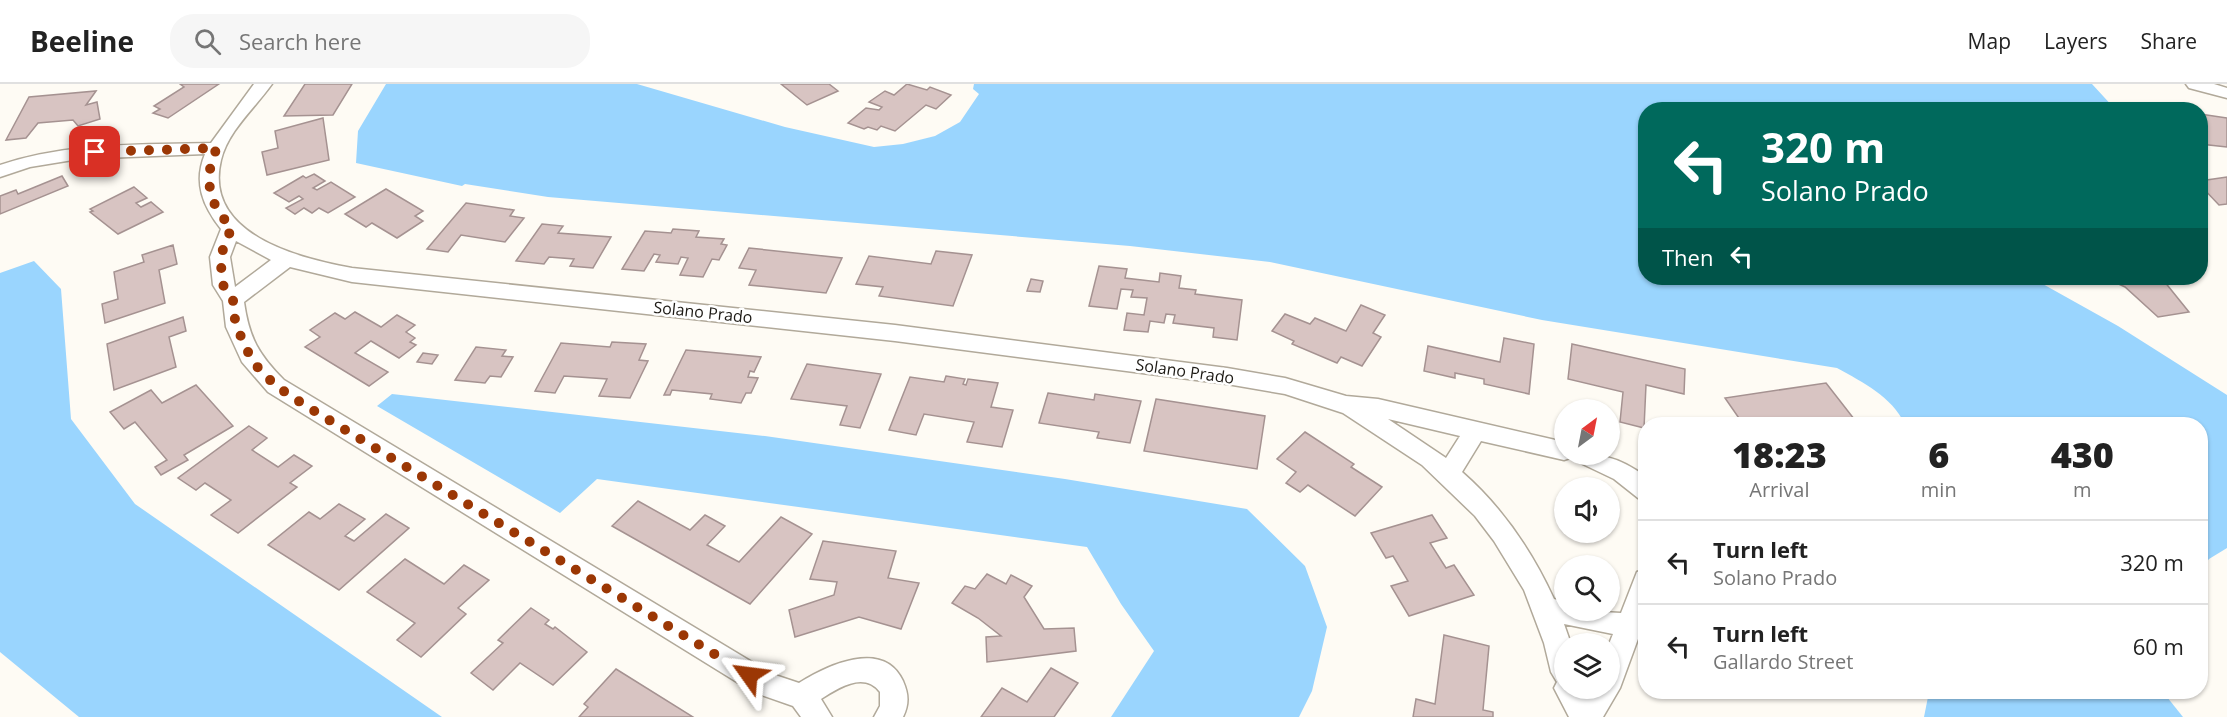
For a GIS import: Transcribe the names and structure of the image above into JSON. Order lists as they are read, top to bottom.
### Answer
{
  "streets": {
    "street": ["Solano Prado"]
  },
  "north": "top right",
  "page": {
    "header": "Beeline",
    "search": "Search here",
    "nav": ["Map", "Layers", "Share"],
    "turn": ["320 m", "Solano Prado"],
    "then": "Then",
    "eta": [
      "18:23",
      "Arrival",
      "6",
      "min",
      "430",
      "m"
    ],
    "list": [
      {
        "name": "Turn left",
        "note": "Solano Prado",
        "value": "320 m"
      },
      {
        "name": "Turn left",
        "note": "Gallardo Street",
        "value": "60 m"
      }
    ]
  }
}
